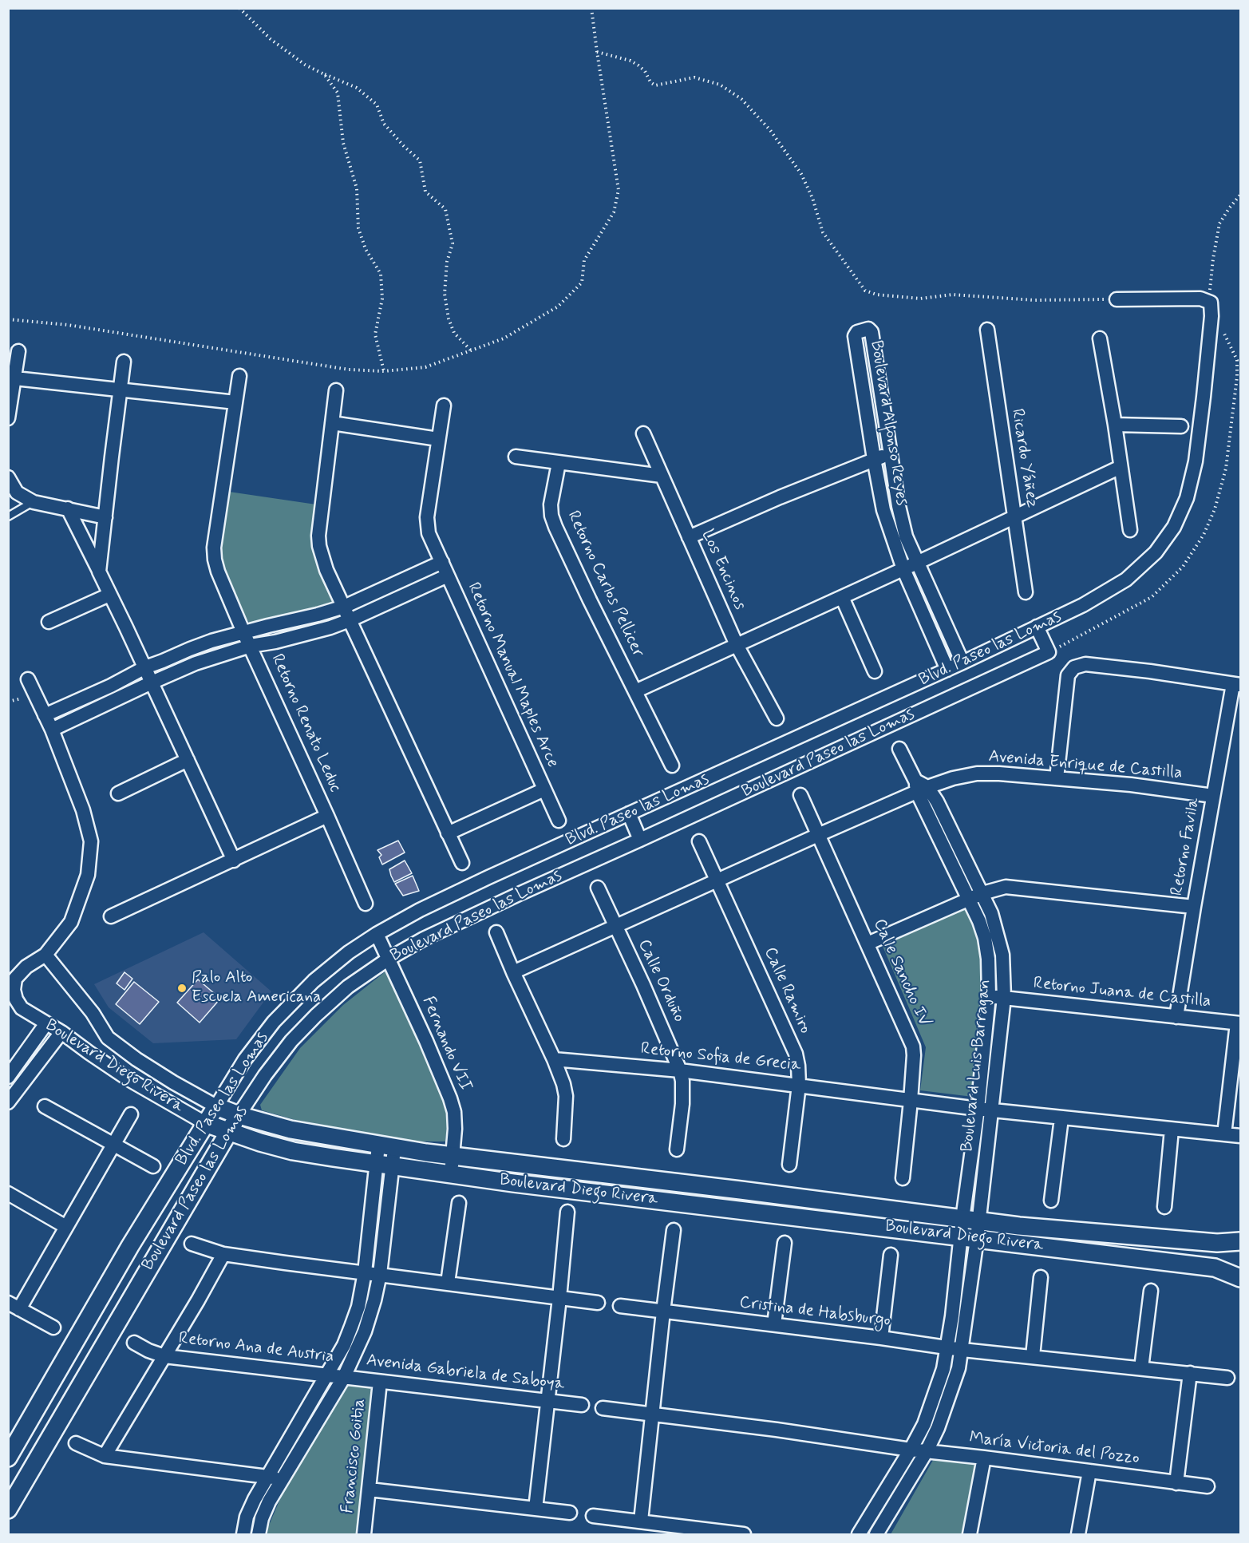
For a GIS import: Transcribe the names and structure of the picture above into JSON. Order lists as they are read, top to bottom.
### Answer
{
  "streets": {
    "street": [
      "Boulevard Alfonso Reyes",
      "Ricardo Yáñez",
      "Los Encinos",
      "Retorno Carlos Pellicer",
      "Blvd. Paseo las Lomas",
      "Retorno Manual Maples Arce",
      "Retorno Renato Leduc",
      "Boulevard Paseo las Lomas",
      "Avenida Enrique de Castilla",
      "Retorno Favila",
      "Calle Sancho IV",
      "Calle Orduño",
      "Calle Ramiro",
      "Retorno Juana de Castilla",
      "Fernando VII",
      "Retorno Sofia de Grecia",
      "Boulevard Luis Barragan",
      "Boulevard Diego Rivera",
      "Cristina de Habsburgo",
      "Retorno Ana de Austria",
      "Avenida Gabriela de Saboya",
      "María Victoria del Pozzo",
      "Francisco Goitia"
    ]
  },
  "crossings": [
    ["Boulevard Alfonso Reyes", "Blvd. Paseo las Lomas"],
    ["Blvd. Paseo las Lomas", "Boulevard Paseo las Lomas"],
    ["Blvd. Paseo las Lomas", "Fernando VII"],
    ["Blvd. Paseo las Lomas", "Boulevard Diego Rivera"],
    ["Boulevard Paseo las Lomas", "Fernando VII"],
    ["Boulevard Paseo las Lomas", "Boulevard Diego Rivera"],
    ["Avenida Enrique de Castilla", "Retorno Favila"],
    ["Avenida Enrique de Castilla", "Boulevard Luis Barragan"],
    ["Avenida Enrique de Castilla", "Boulevard Diego Rivera"],
    ["Retorno Favila", "Retorno Juana de Castilla"],
    ["Calle Sancho IV", "Retorno Sofia de Grecia"],
    ["Calle Orduño", "Retorno Sofia de Grecia"],
    ["Calle Ramiro", "Retorno Sofia de Grecia"],
    ["Retorno Juana de Castilla", "Boulevard Luis Barragan"],
    ["Retorno Juana de Castilla", "Boulevard Diego Rivera"],
    ["Fernando VII", "Boulevard Diego Rivera"],
    ["Retorno Sofia de Grecia", "Boulevard Luis Barragan"],
    ["Retorno Sofia de Grecia", "Boulevard Diego Rivera"],
    ["Boulevard Luis Barragan", "Boulevard Diego Rivera"],
    ["Retorno Ana de Austria", "Avenida Gabriela de Saboya"],
    ["Avenida Gabriela de Saboya", "Francisco Goitia"]
  ],
  "places": ["Palo Alto Escuela Americana"]
}
